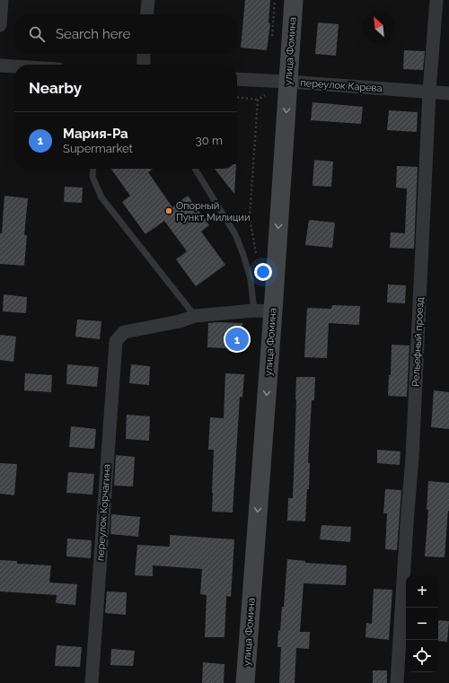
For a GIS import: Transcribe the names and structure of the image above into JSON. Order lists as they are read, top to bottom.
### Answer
{
  "streets": {
    "street": [
      "улица Фомина",
      "переулок Карева",
      "Рельефный проезд",
      "переулок Корчагина"
    ]
  },
  "crossings": [
    ["улица Фомина", "переулок Карева"],
    ["переулок Карева", "Рельефный проезд"]
  ],
  "one_way": ["улица Фомина"],
  "places": ["Опорный Пункт Милиции"],
  "north": "top left",
  "page": {
    "search": "Search here",
    "heading": "Nearby",
    "list": [
      {
        "mark": "1",
        "name": "Мария-Ра",
        "note": "Supermarket",
        "value": "30 m"
      }
    ],
    "pins": "1",
    "map_buttons": ["+", "−"]
  }
}
